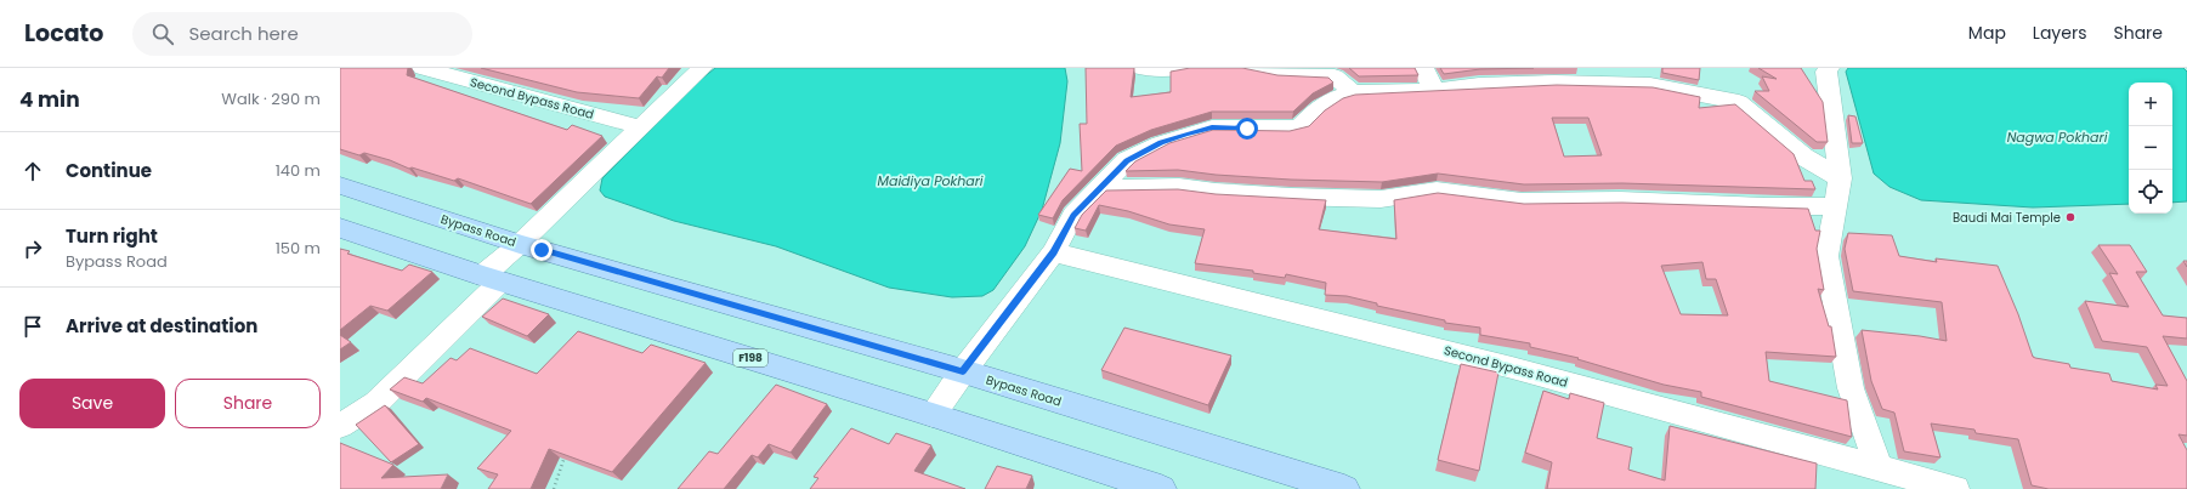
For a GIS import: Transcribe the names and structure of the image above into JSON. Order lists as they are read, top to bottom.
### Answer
{
  "streets": {
    "main road": ["Bypass Road", "F198"],
    "street": ["Second Bypass Road"]
  },
  "water": ["Nagwa Pokhari", "Maidiya Pokhari"],
  "places": ["Baudi Mai Temple"],
  "page": {
    "header": "Locato",
    "search": "Search here",
    "nav": ["Map", "Layers", "Share"],
    "heading": ["4 min", "Walk · 290 m"],
    "map_buttons": ["+", "−"],
    "list": [
      ["Continue", "140 m"],
      ["Turn right", "Bypass Road", "150 m"],
      "Arrive at destination"
    ],
    "buttons": ["Save", "Share"]
  }
}
